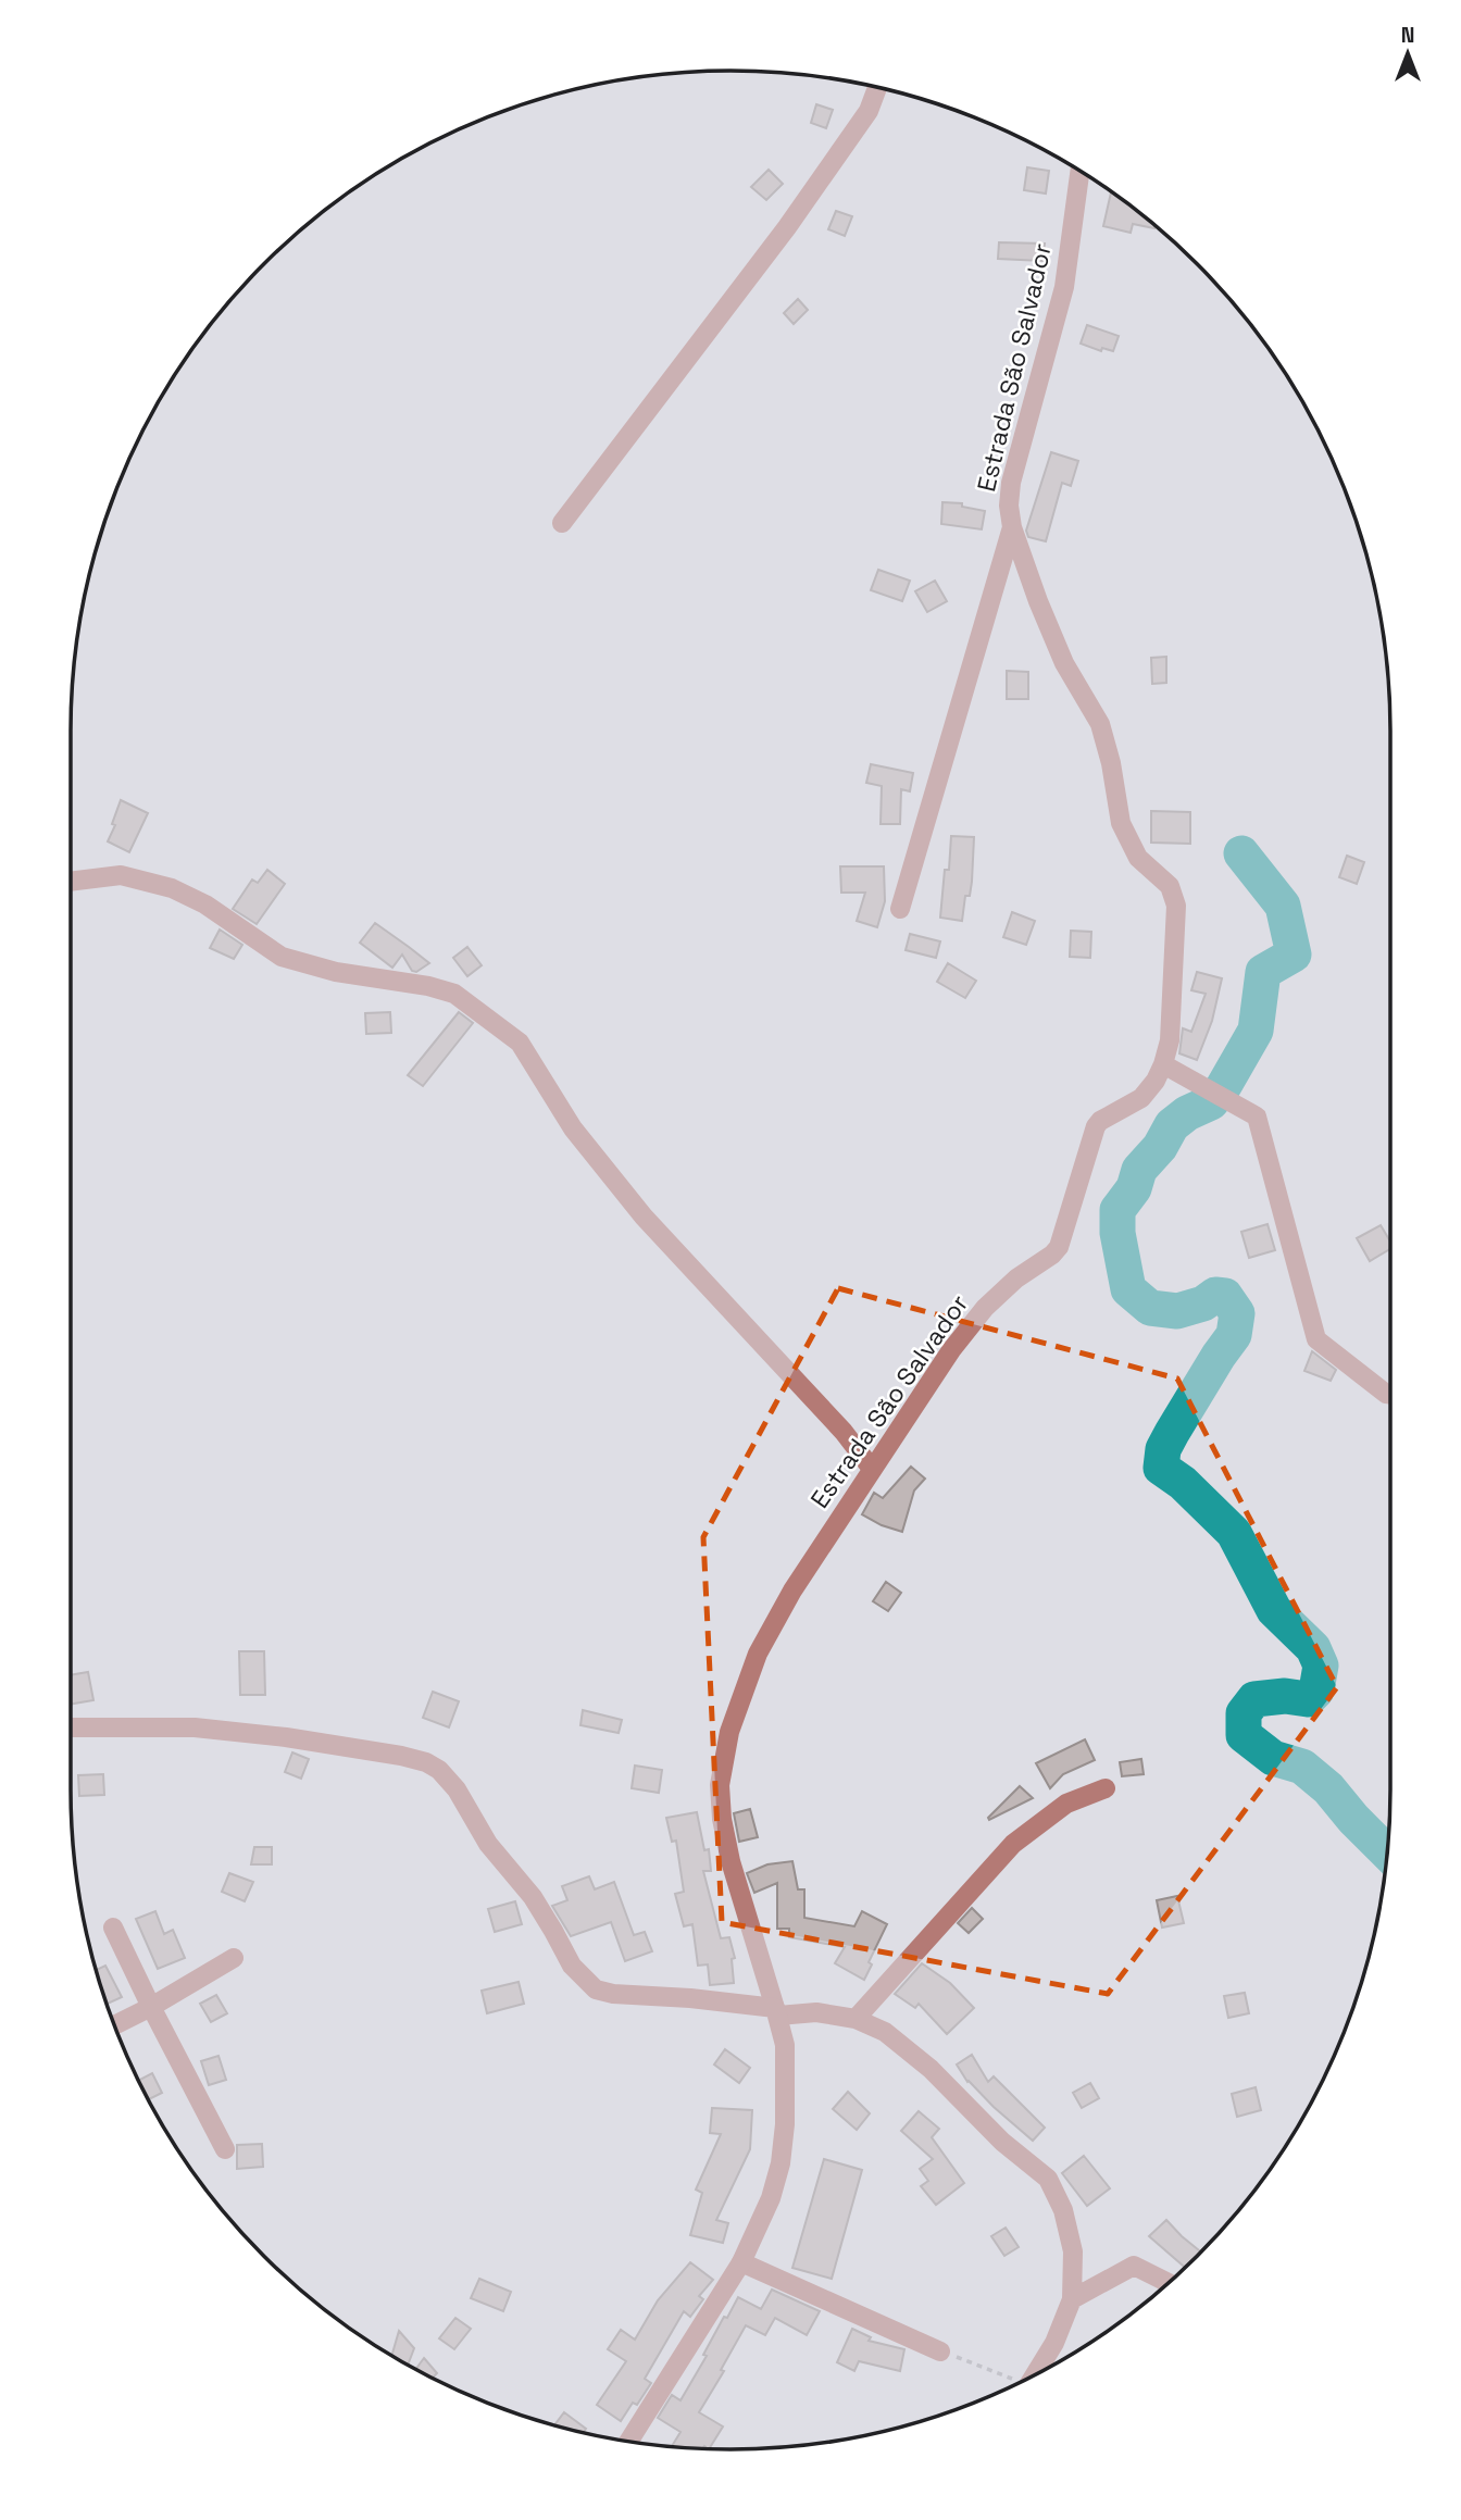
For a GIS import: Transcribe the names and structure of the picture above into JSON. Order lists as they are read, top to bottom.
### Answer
{
  "streets": {
    "street": ["Estrada São Salvador"]
  },
  "north": "top"
}
